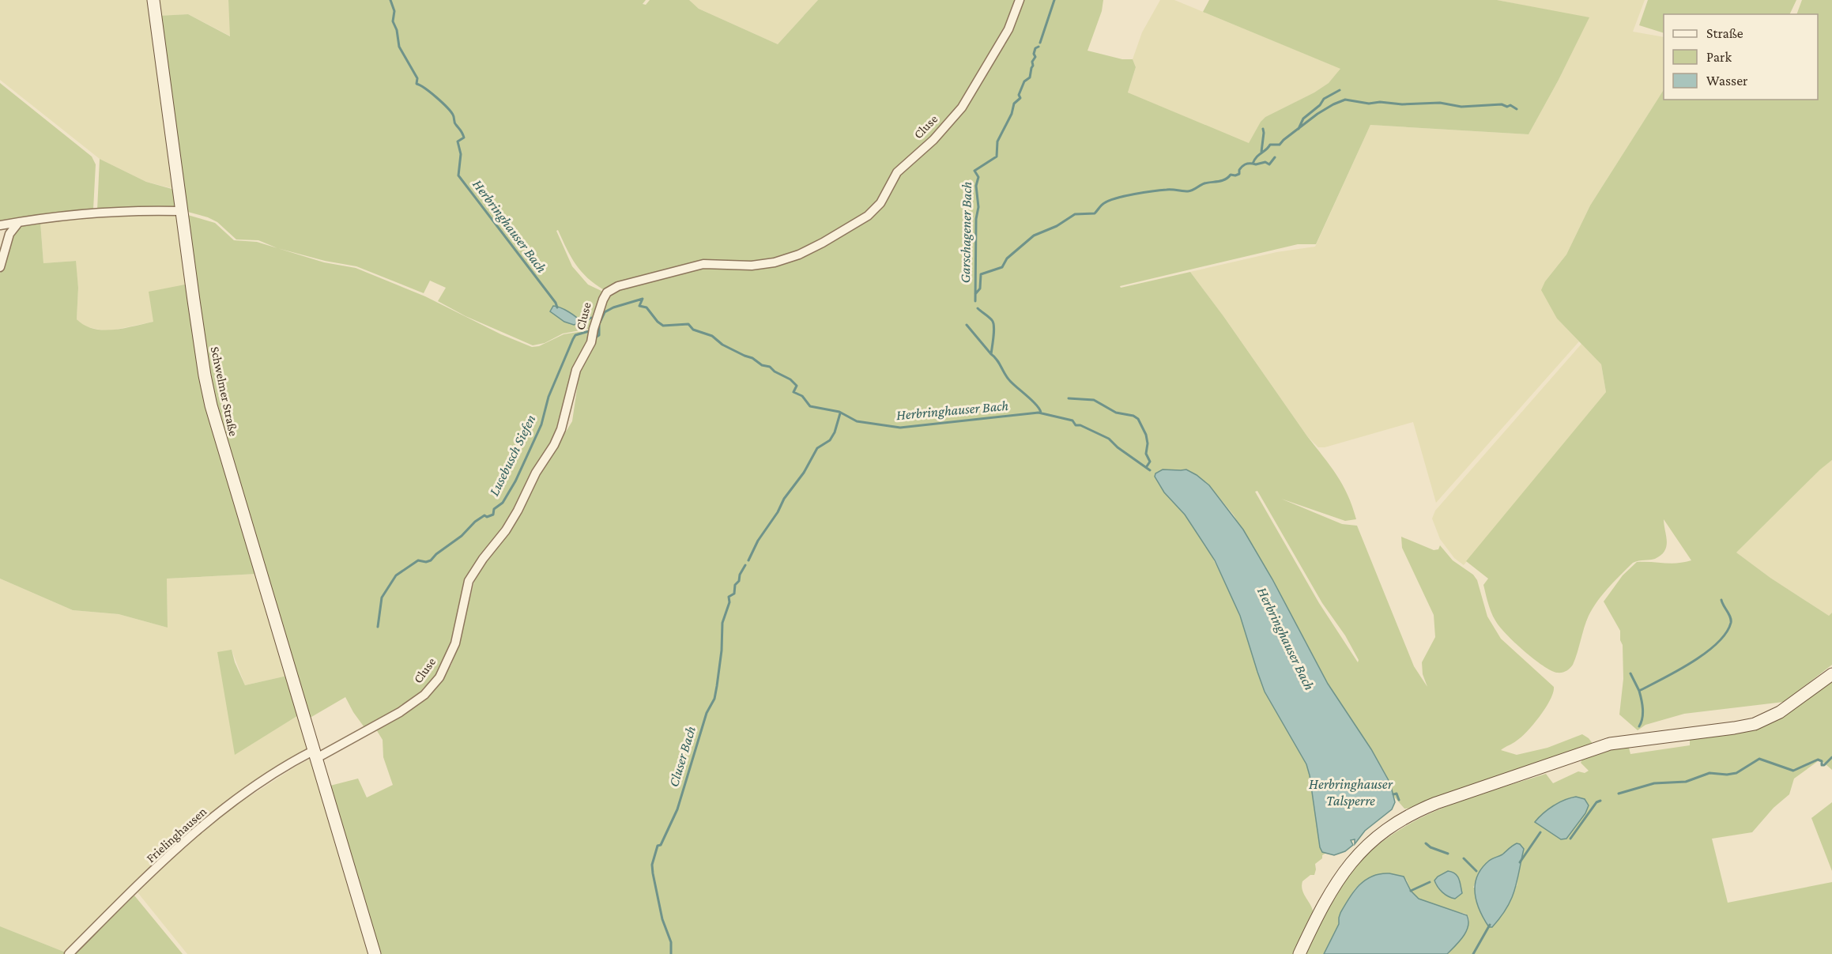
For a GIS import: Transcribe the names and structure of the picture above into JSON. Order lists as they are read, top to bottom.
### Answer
{
  "streets": {
    "main road": ["Schwelmer Straße"],
    "street": ["Cluse", "Frielinghausen"]
  },
  "crossings": [
    ["Cluse", "Schwelmer Straße"],
    ["Cluse", "Frielinghausen"],
    ["Schwelmer Straße", "Frielinghausen"]
  ],
  "water": [
    "Herbringhauser Bach",
    "Garschagener Bach",
    "Lusebusch Siefen",
    "Cluser Bach",
    "Herbringhauser Talsperre"
  ],
  "legend": ["Straße", "Park", "Wasser"]
}
